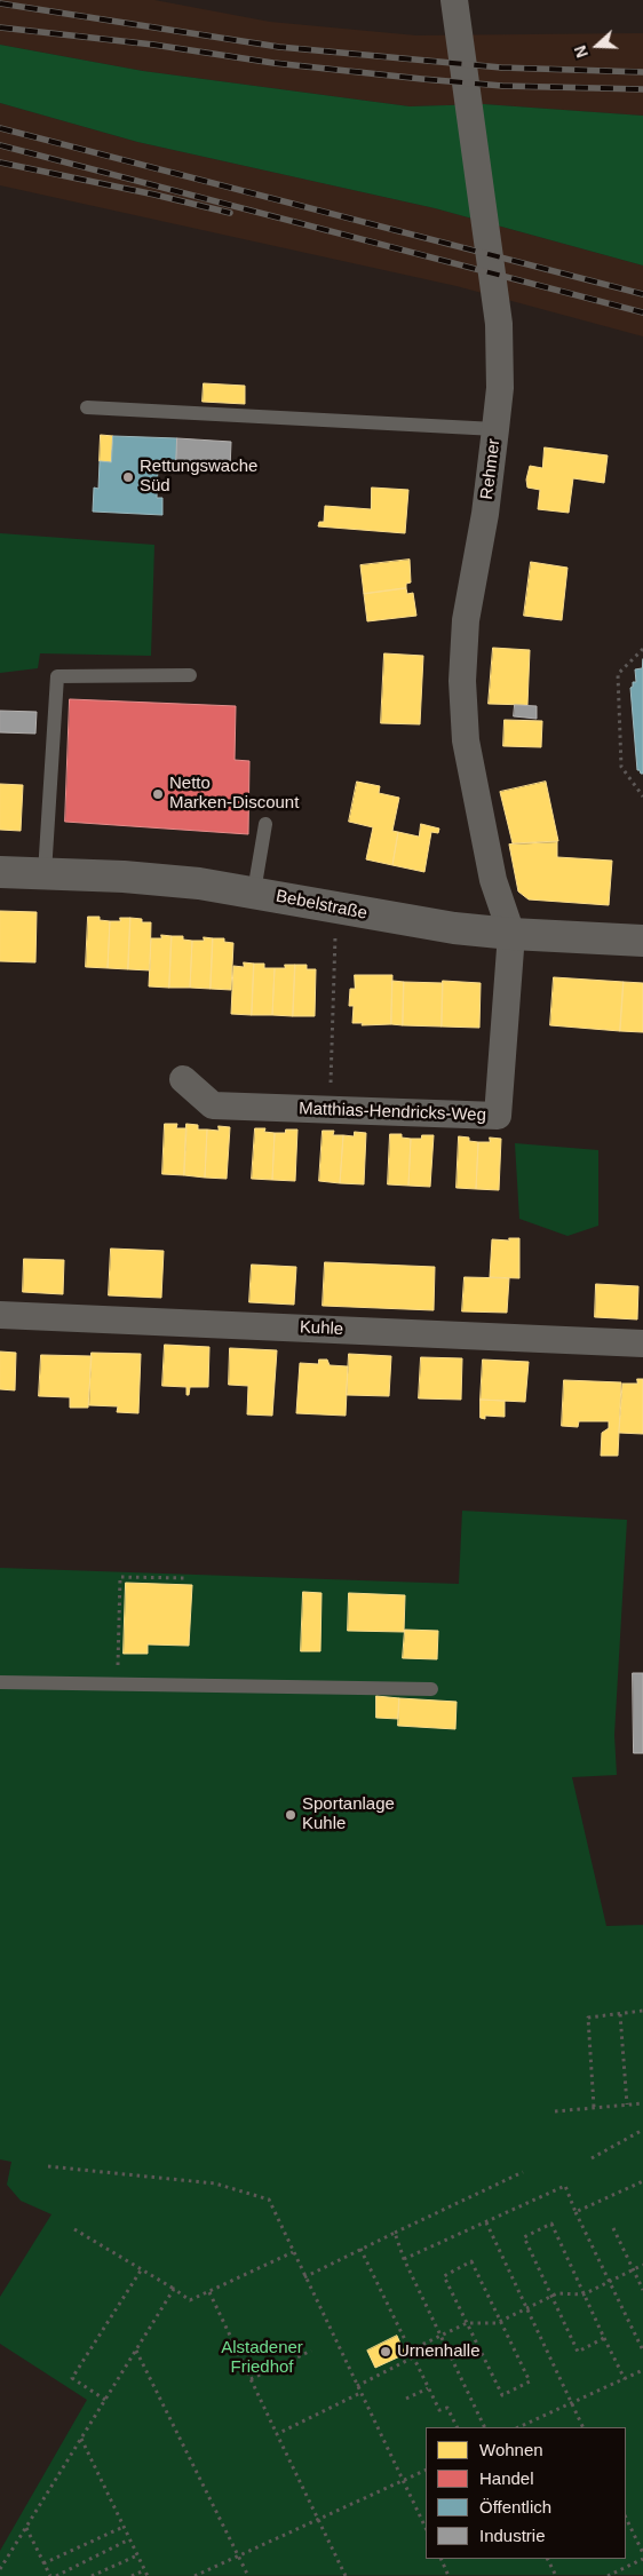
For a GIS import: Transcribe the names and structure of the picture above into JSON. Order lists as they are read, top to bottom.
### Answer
{
  "streets": {
    "street": [
      "Rehmer",
      "Bebelstraße",
      "Matthias-Hendricks-Weg",
      "Kuhle"
    ]
  },
  "crossings": [
    ["Rehmer", "Bebelstraße"],
    ["Rehmer", "Matthias-Hendricks-Weg"],
    ["Bebelstraße", "Matthias-Hendricks-Weg"]
  ],
  "parks": ["Alstadener Friedhof"],
  "places": [
    "Rettungswache Süd",
    "Netto Marken-Discount",
    "Sportanlage Kuhle",
    "Urnenhalle"
  ],
  "legend": [
    "Wohnen",
    "Handel",
    "Öffentlich",
    "Industrie"
  ],
  "north": "left"
}
